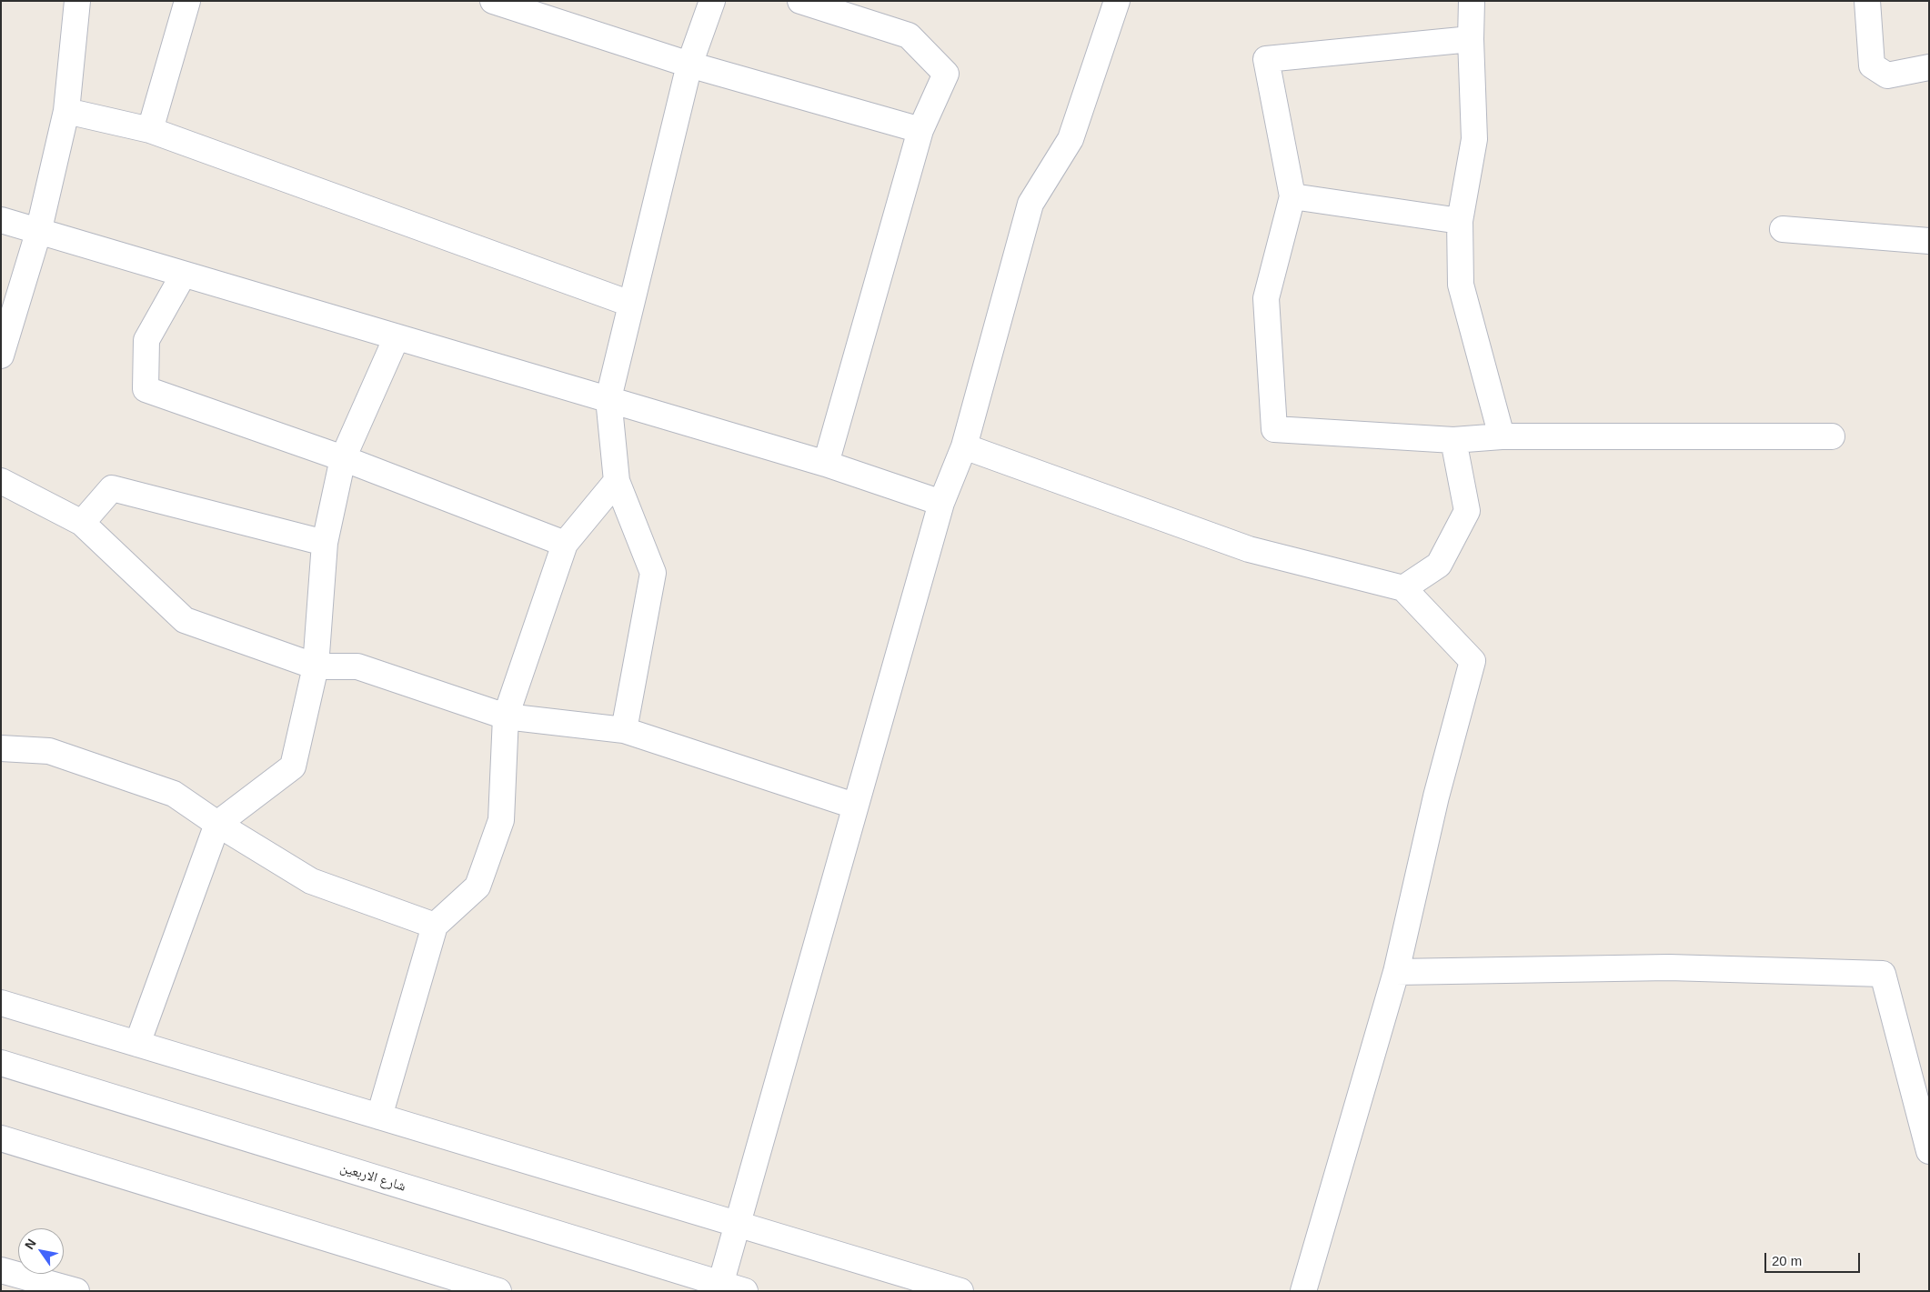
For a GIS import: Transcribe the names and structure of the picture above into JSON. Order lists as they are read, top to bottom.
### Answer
{
  "streets": {
    "street": ["شارع الاربعين"]
  },
  "scale_bar": "20 m",
  "north": "top left"
}
